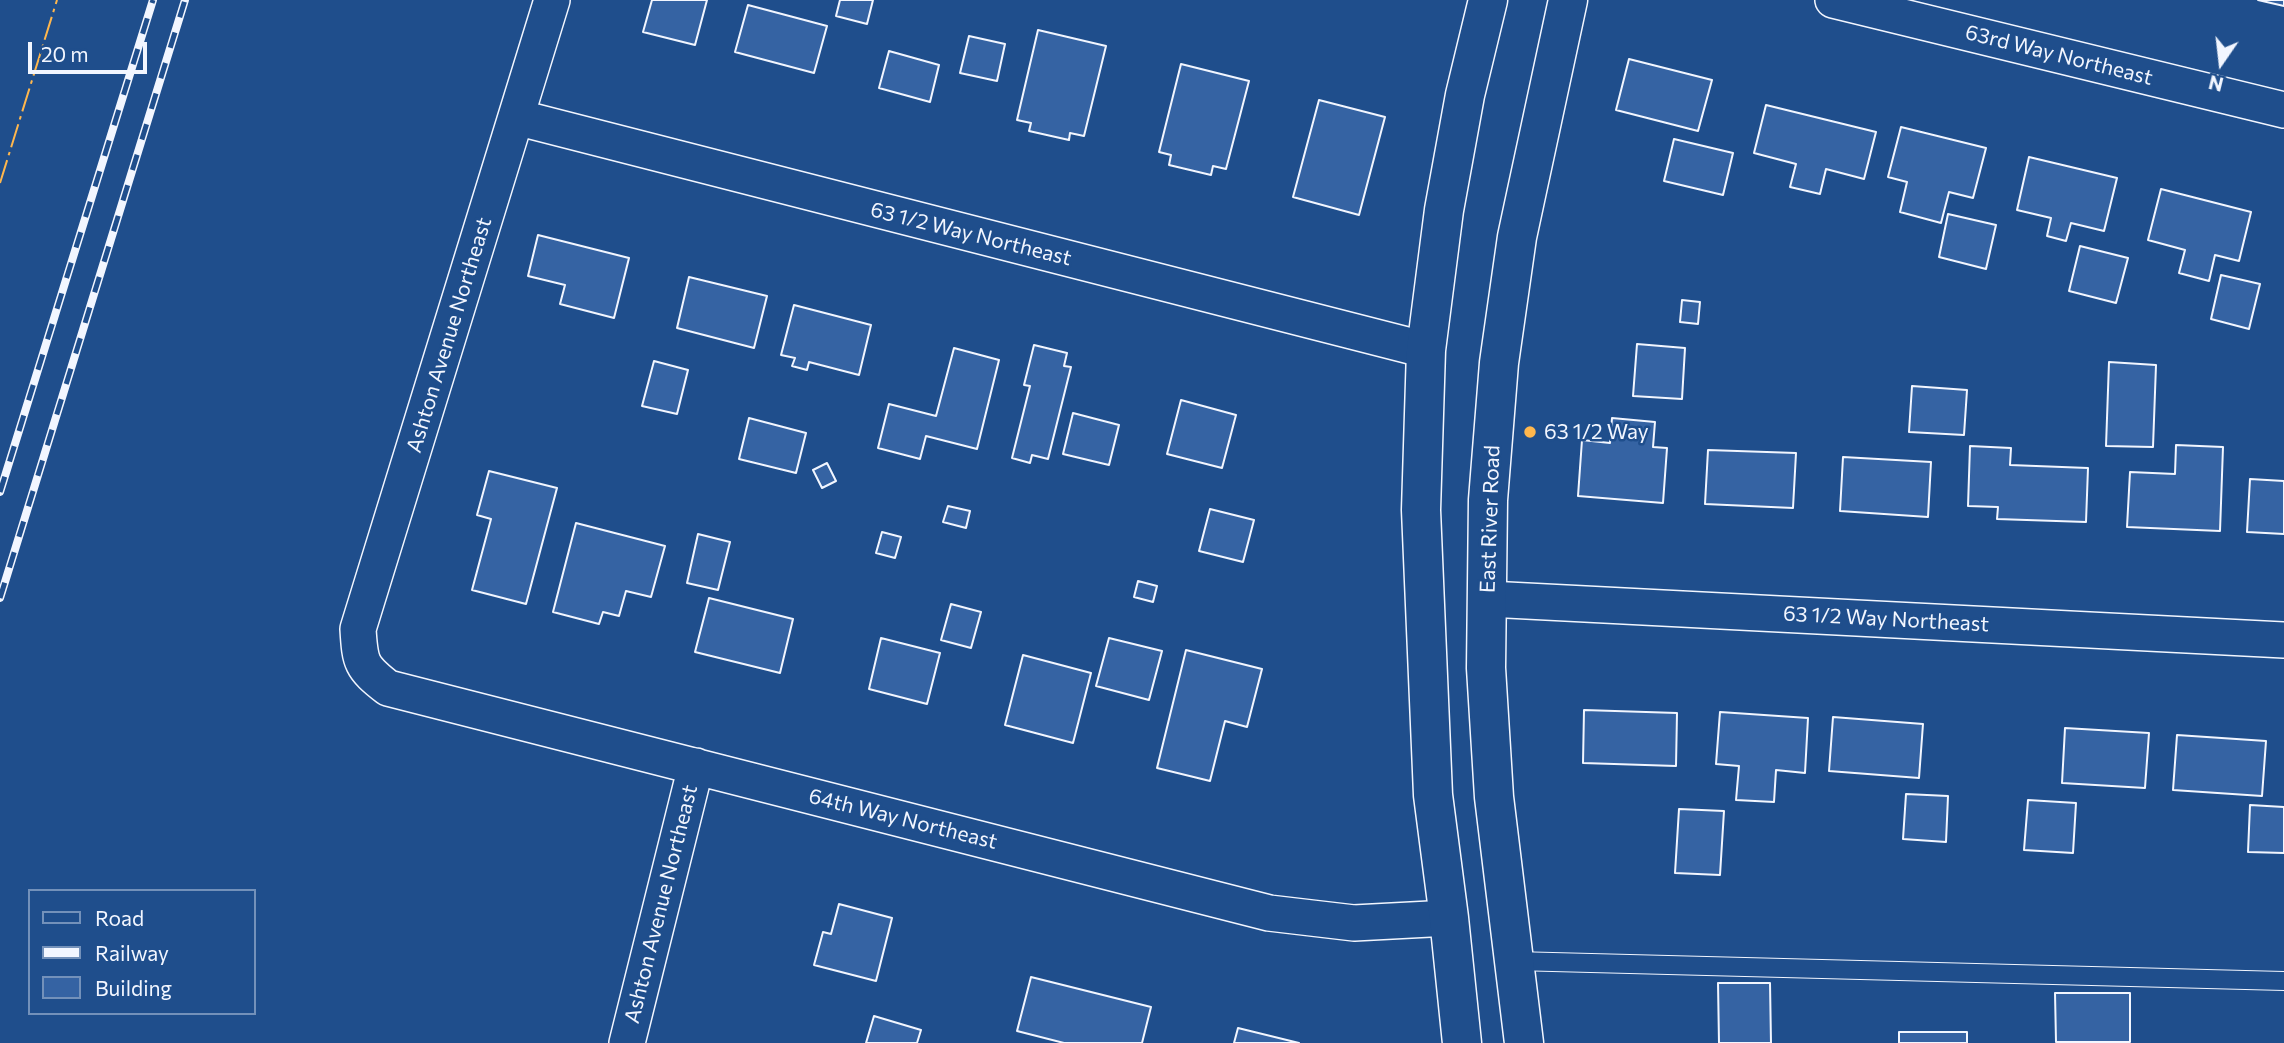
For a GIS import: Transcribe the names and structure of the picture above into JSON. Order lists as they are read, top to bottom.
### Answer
{
  "streets": {
    "main road": ["East River Road"],
    "street": [
      "63rd Way Northeast",
      "63 1/2 Way Northeast",
      "Ashton Avenue Northeast",
      "64th Way Northeast"
    ]
  },
  "crossings": [
    ["63 1/2 Way Northeast", "Ashton Avenue Northeast"],
    ["63 1/2 Way Northeast", "East River Road"],
    ["Ashton Avenue Northeast", "64th Way Northeast"]
  ],
  "places": ["63 1/2 Way"],
  "legend": ["Road", "Railway", "Building"],
  "scale_bar": "20 m",
  "north": "bottom"
}
